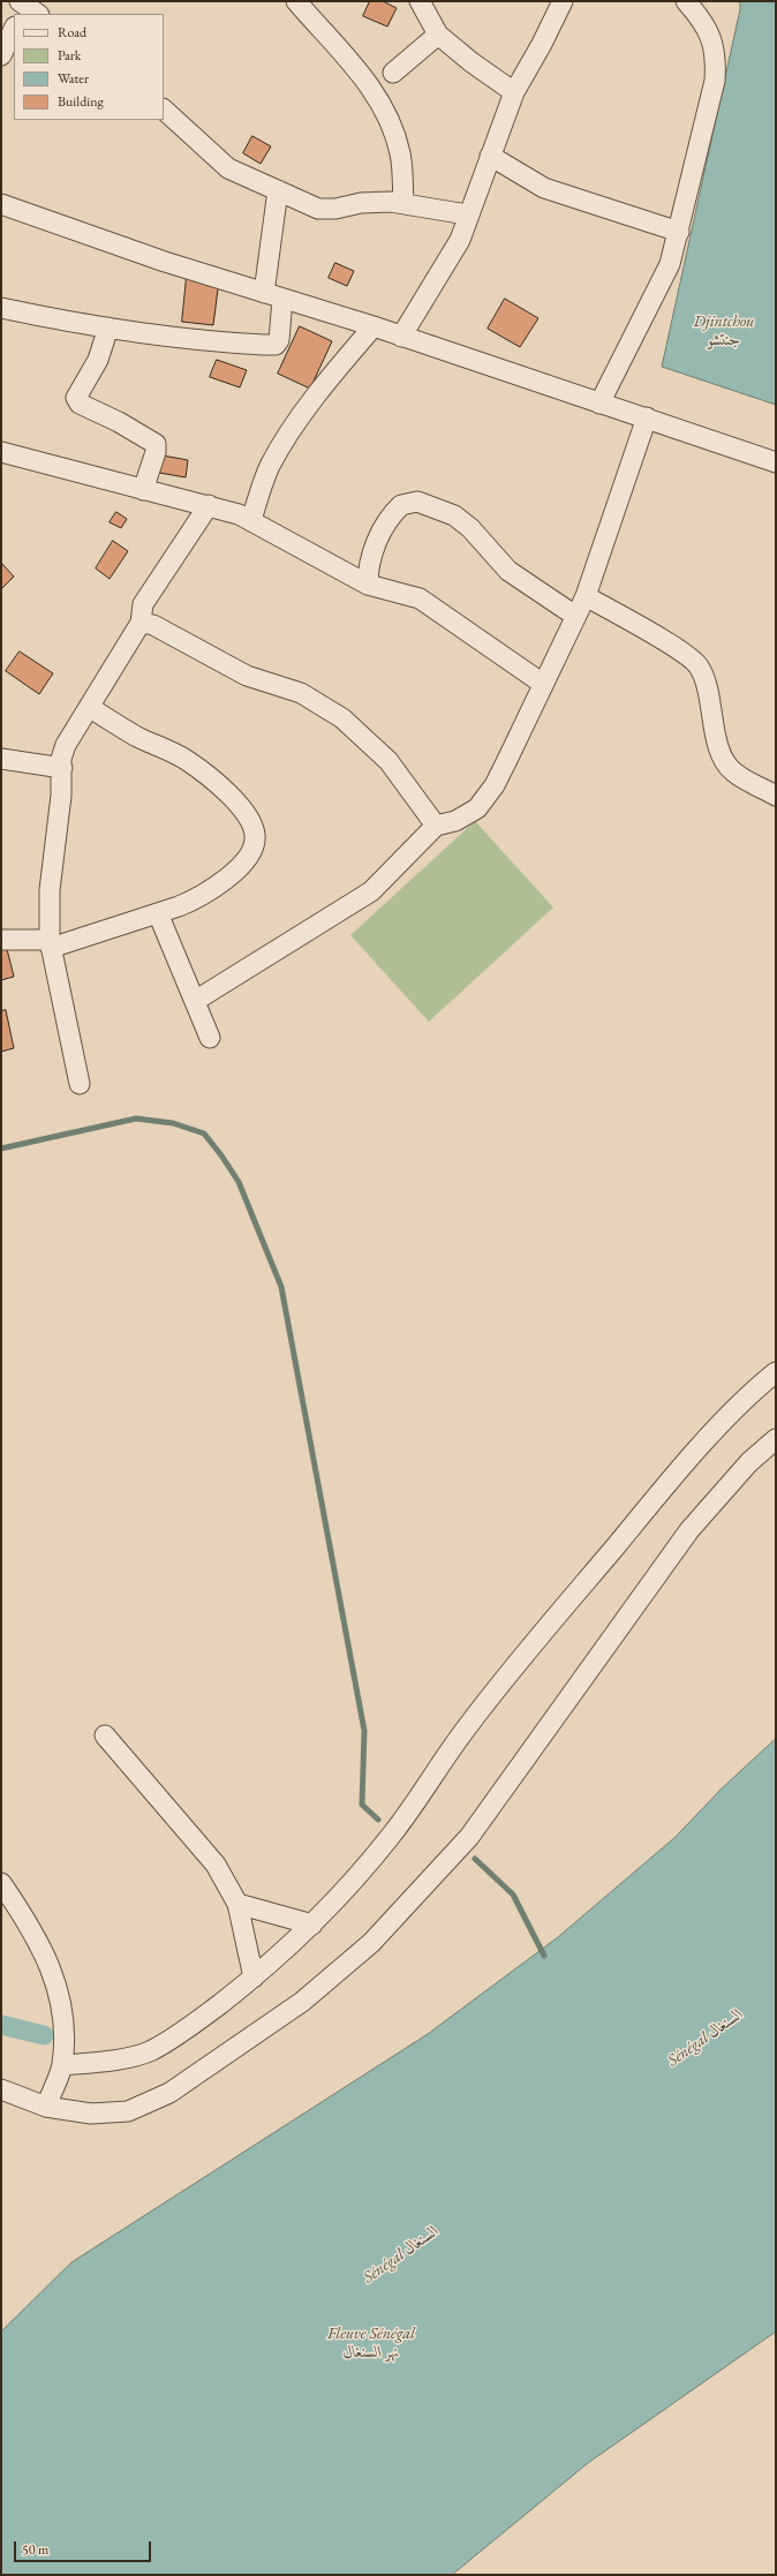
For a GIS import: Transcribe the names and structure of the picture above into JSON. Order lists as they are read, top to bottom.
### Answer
{
  "water": ["Djintchou جنتشو", "Sénégal السنغال", "Fleuve Sénégal نهر السنغال"],
  "legend": [
    "Road",
    "Park",
    "Water",
    "Building"
  ],
  "scale_bar": "50 m"
}
